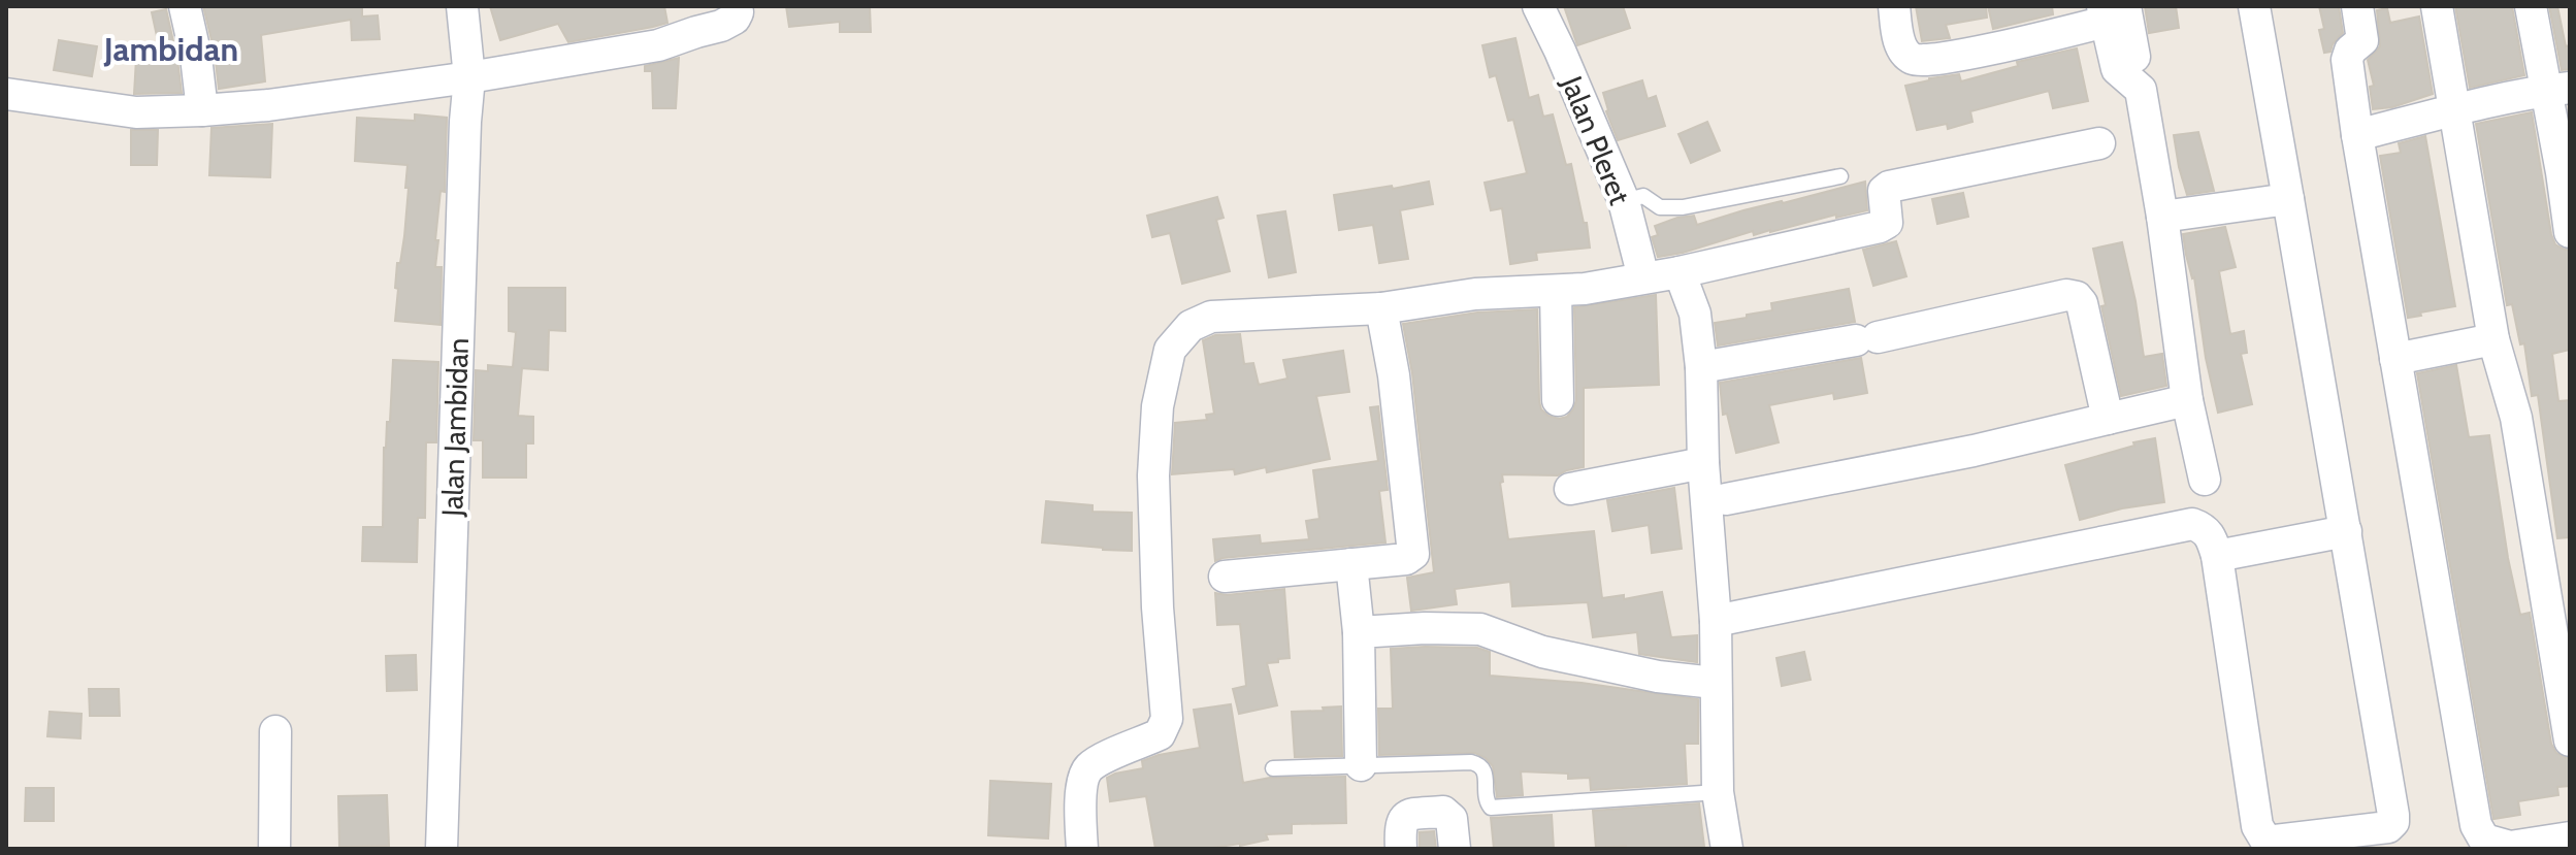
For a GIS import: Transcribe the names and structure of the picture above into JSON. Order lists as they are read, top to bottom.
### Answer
{
  "streets": {
    "street": ["Jalan Pleret", "Jalan Jambidan"]
  },
  "districts": ["Jambidan"]
}
